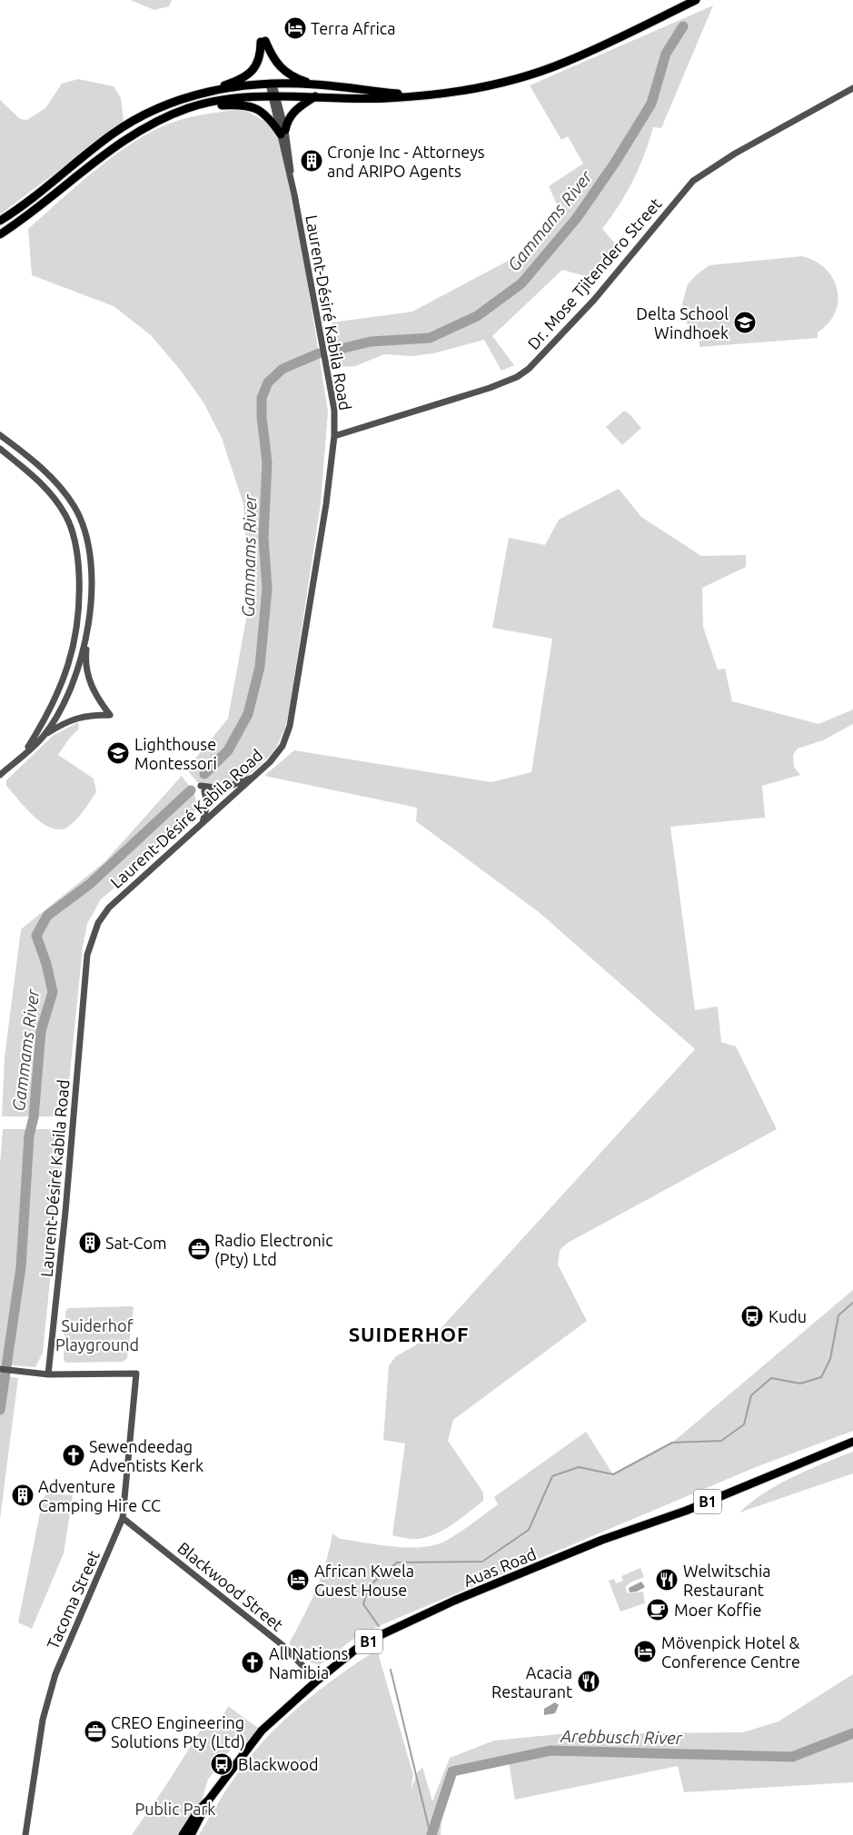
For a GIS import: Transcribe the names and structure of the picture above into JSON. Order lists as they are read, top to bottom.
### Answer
{
  "streets": {
    "main road": ["B1", "Auas Road"],
    "street": [
      "Dr. Mose Tjitendero Street",
      "Laurent-Désiré Kabila Road",
      "Blackwood Street",
      "Tacoma Street"
    ]
  },
  "crossings": [
    ["Dr. Mose Tjitendero Street", "Laurent-Désiré Kabila Road"],
    ["Laurent-Désiré Kabila Road", "Tacoma Street"],
    ["Auas Road", "Blackwood Street"],
    ["Blackwood Street", "Tacoma Street"]
  ],
  "districts": ["SUIDERHOF"],
  "water": ["Gammams River", "Arebbusch River"],
  "parks": ["Suiderhof Playground", "Public Park"],
  "places": {
    "hotel": ["Terra Africa", "African Kwela Guest House", "Mövenpick Hotel & Conference Centre"],
    "building": ["Cronje Inc - Attorneys and ARIPO Agents", "Sat-Com", "Adventure Camping Hire CC"],
    "school or university": ["Delta School Windhoek", "Lighthouse Montessori"],
    "office": ["Radio Electronic (Pty) Ltd", "CREO Engineering Solutions Pty (Ltd)"],
    "bus stop": ["Kudu", "Blackwood"],
    "church": ["Sewendeedag Adventists Kerk", "All Nations Namibia"],
    "restaurant": ["Welwitschia Restaurant", "Acacia Restaurant"],
    "cafe": ["Moer Koffie"]
  }
}
